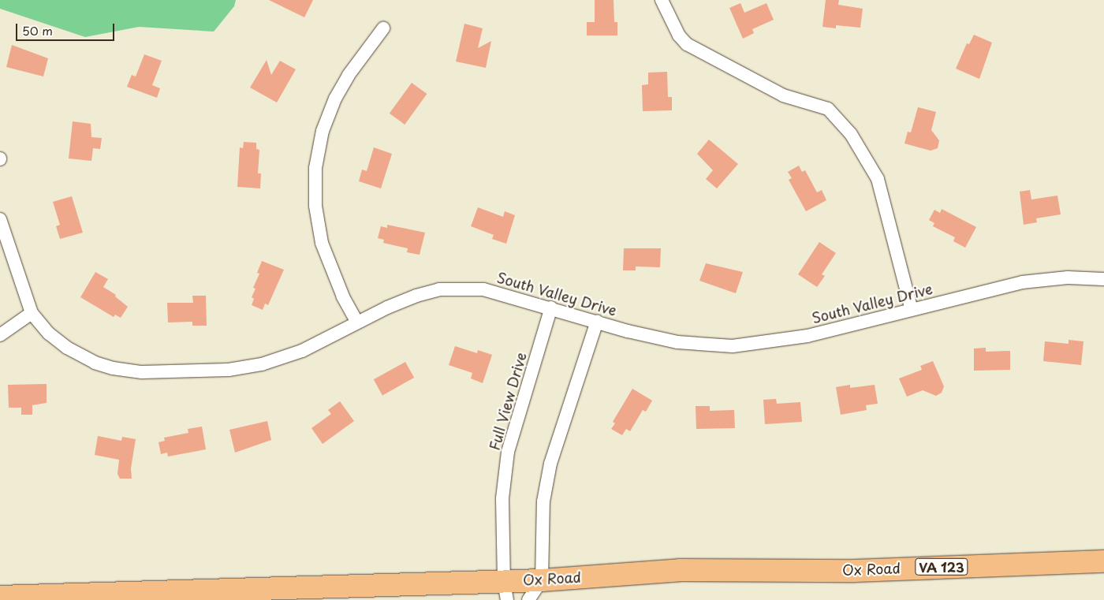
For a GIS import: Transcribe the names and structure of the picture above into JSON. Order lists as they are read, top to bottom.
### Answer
{
  "streets": {
    "highway": ["VA 123", "Ox Road"],
    "street": ["South Valley Drive", "Full View Drive"]
  },
  "crossings": [
    ["South Valley Drive", "Full View Drive"],
    ["Full View Drive", "Ox Road"]
  ],
  "scale_bar": "50 m"
}
